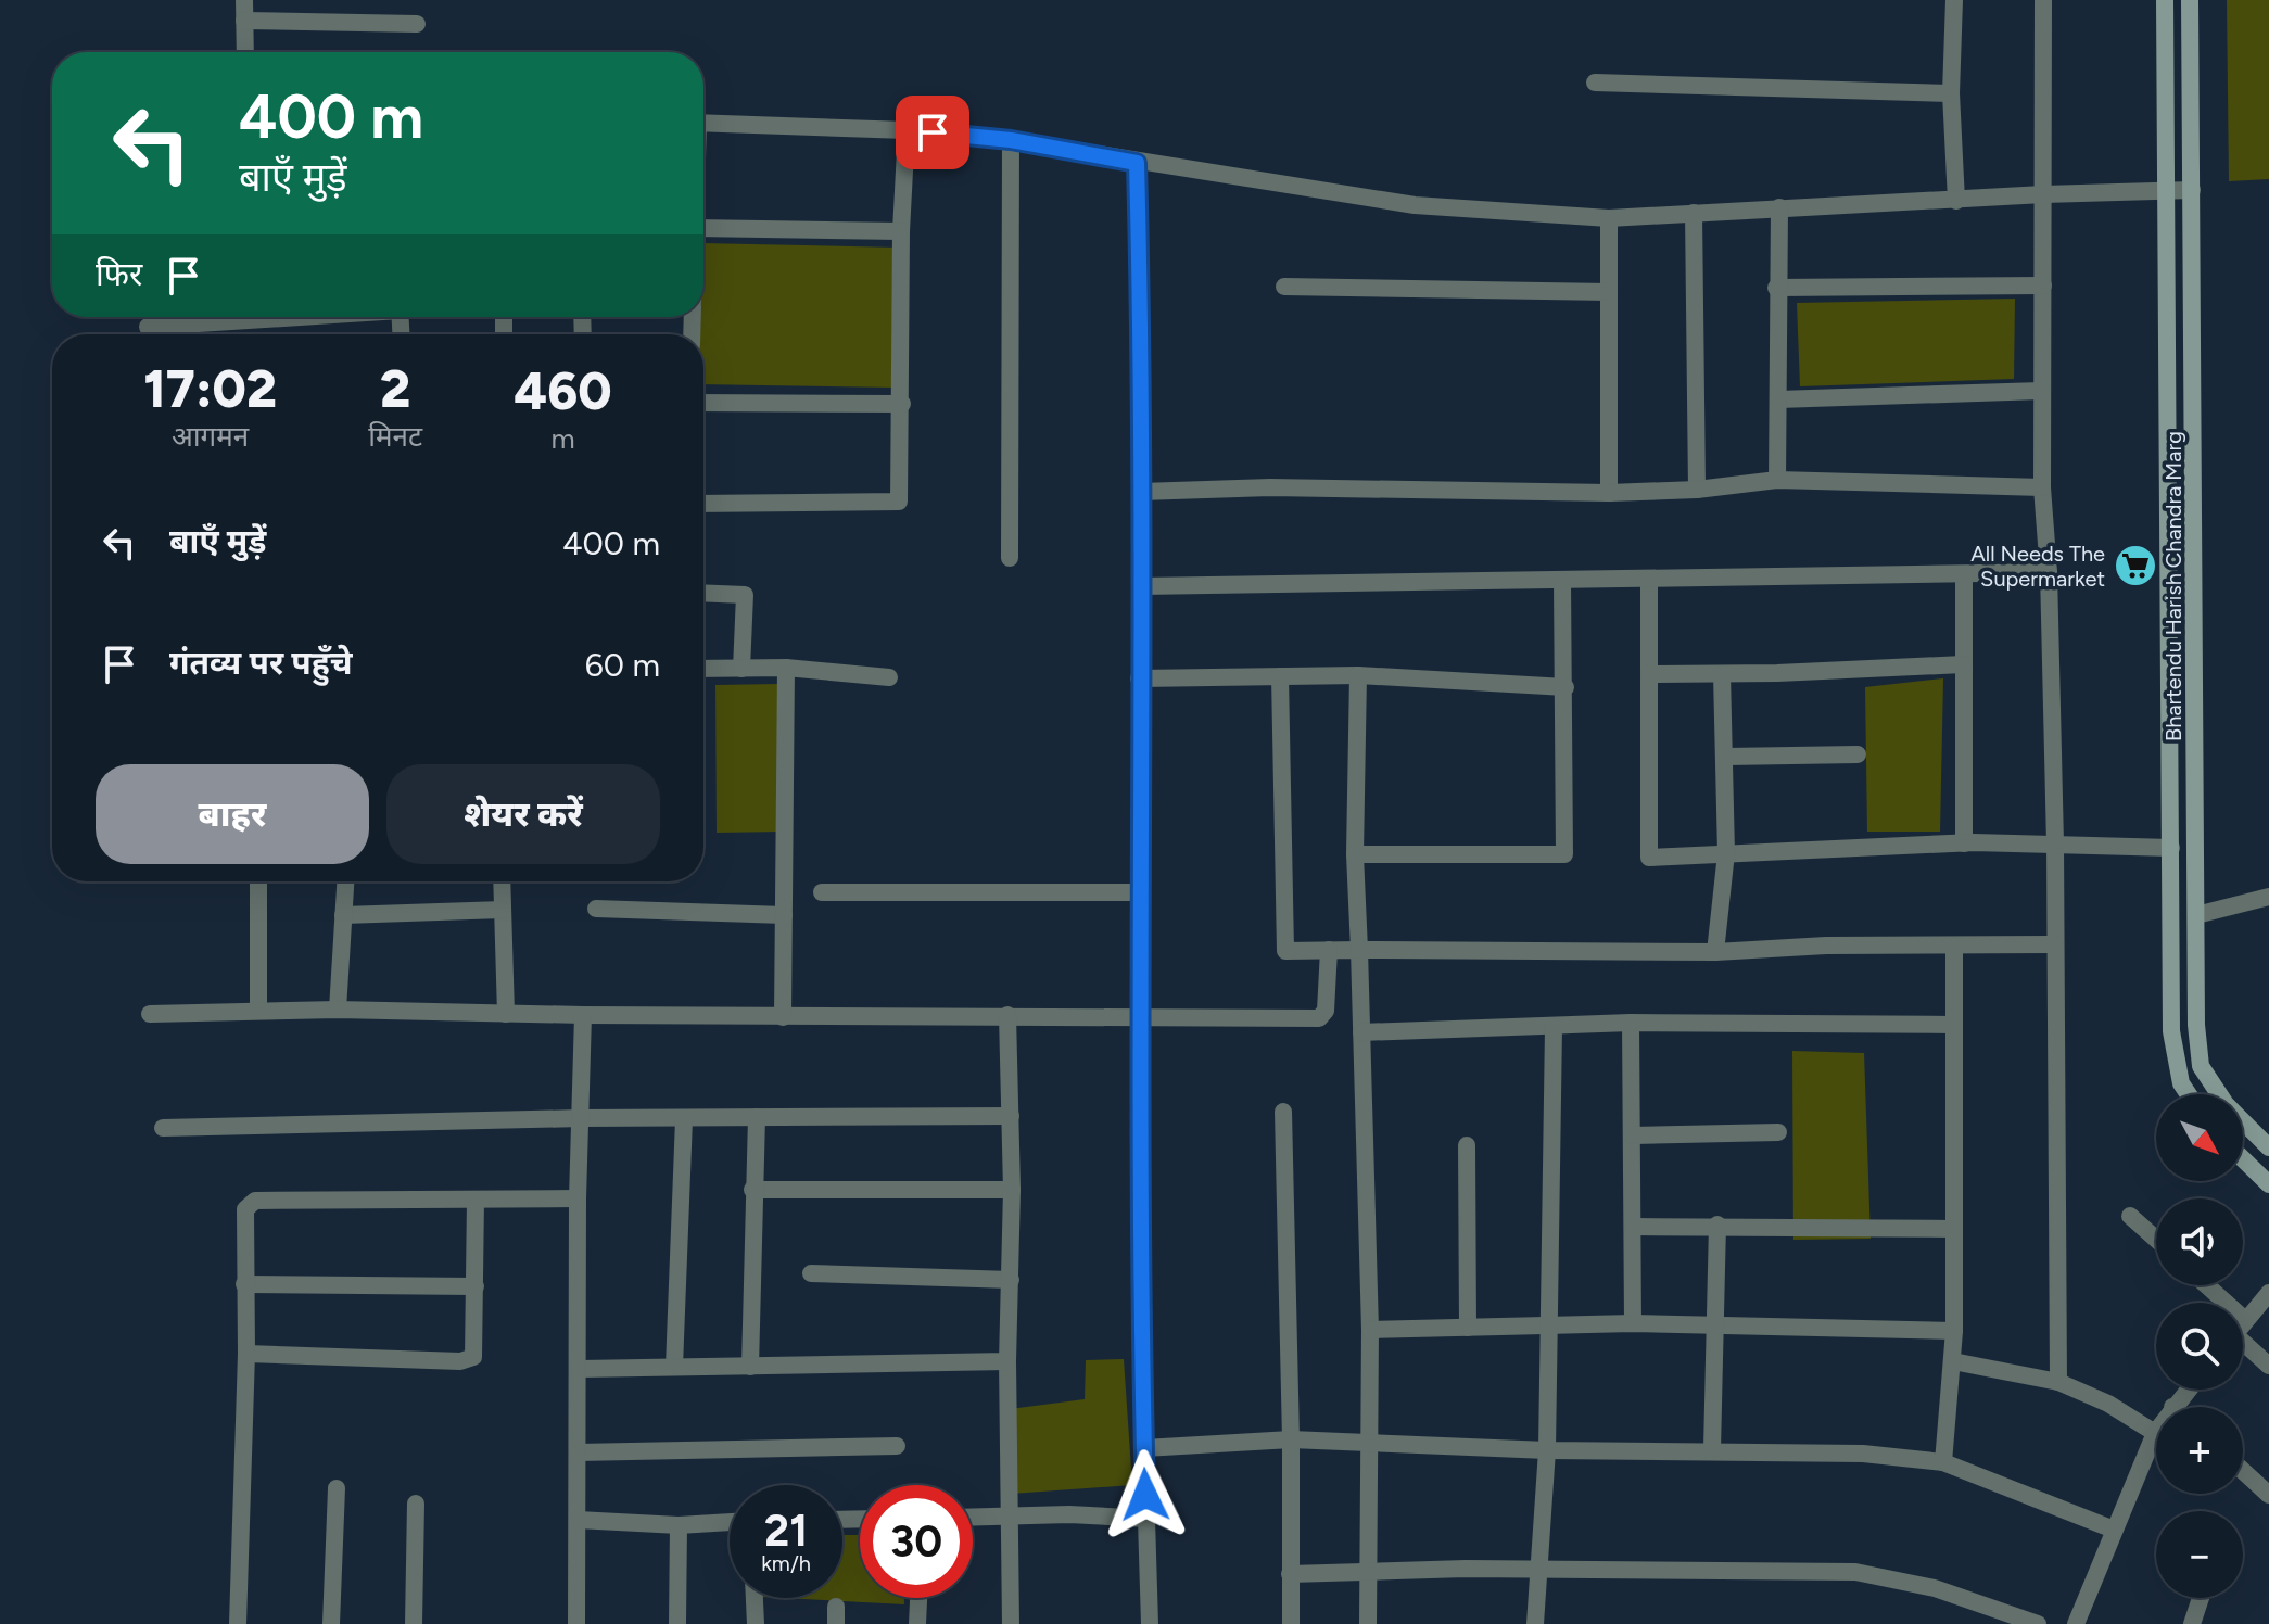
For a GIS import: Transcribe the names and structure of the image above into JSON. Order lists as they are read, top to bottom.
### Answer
{
  "streets": {
    "main road": ["Bhartendu Harish Chandra Marg"]
  },
  "places": {
    "supermarket": ["All Needs The Supermarket"]
  },
  "north": "bottom right",
  "page": {
    "turn": ["400 m", "बाएँ मुड़ें"],
    "then": "फिर",
    "eta": [
      "17:02",
      "आगमन",
      "2",
      "मिनट",
      "460",
      "m"
    ],
    "list": [
      {
        "name": "बाएँ मुड़ें",
        "value": "400 m"
      },
      {
        "name": "गंतव्य पर पहुँचे",
        "value": "60 m"
      }
    ],
    "buttons": ["बाहर", "शेयर करें"],
    "map_buttons": ["+", "−"],
    "speed": "21 km/h",
    "limit": "30"
  }
}
